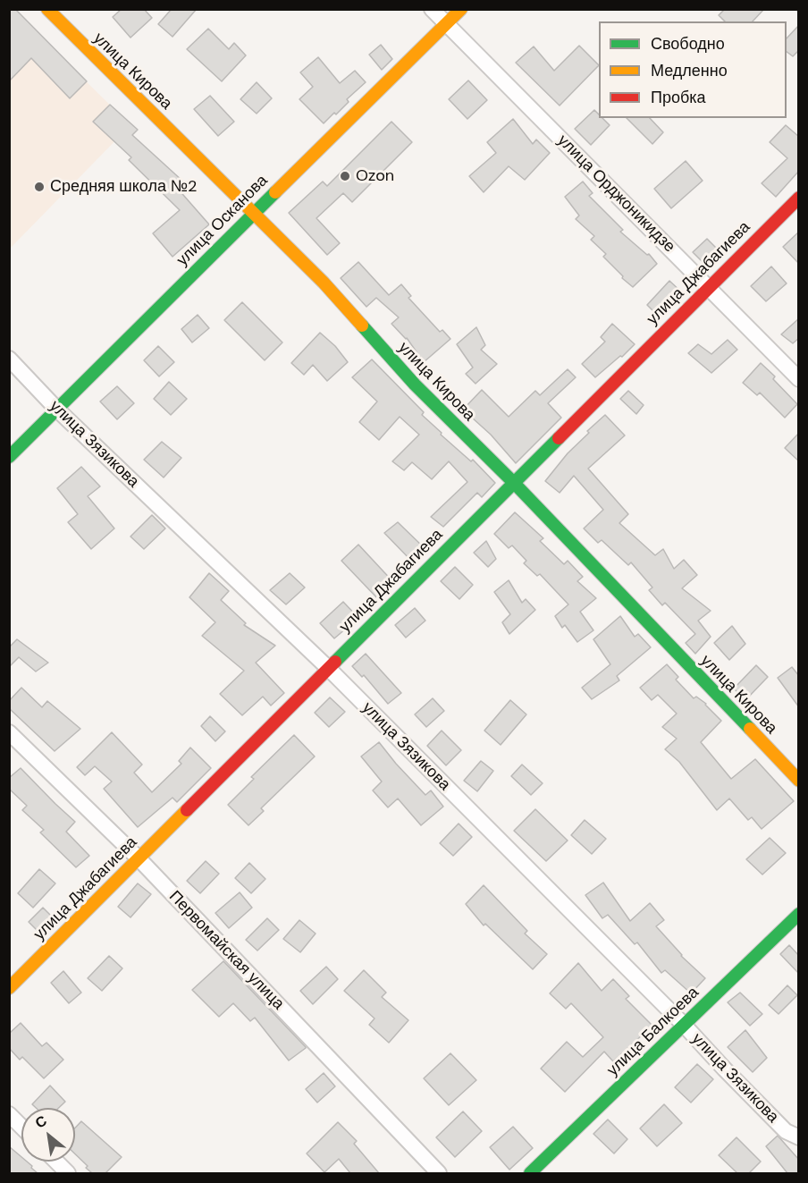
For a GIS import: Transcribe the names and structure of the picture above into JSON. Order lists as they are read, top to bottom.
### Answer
{
  "streets": {
    "main road": [
      "улица Кирова",
      "улица Осканова",
      "улица Джабагиева",
      "улица Балкоева"
    ],
    "street": ["улица Орджоникидзе", "улица Зязикова", "Первомайская улица"]
  },
  "crossings": [
    ["улица Кирова", "улица Осканова"],
    ["улица Кирова", "улица Джабагиева"],
    ["улица Орджоникидзе", "улица Осканова"],
    ["улица Орджоникидзе", "улица Джабагиева"],
    ["улица Осканова", "улица Зязикова"],
    ["улица Джабагиева", "улица Зязикова"],
    ["улица Джабагиева", "Первомайская улица"],
    ["улица Зязикова", "улица Балкоева"]
  ],
  "places": ["Ozon", "Средняя школа №2"],
  "legend": ["Свободно", "Медленно", "Пробка"],
  "north": "top left"
}
